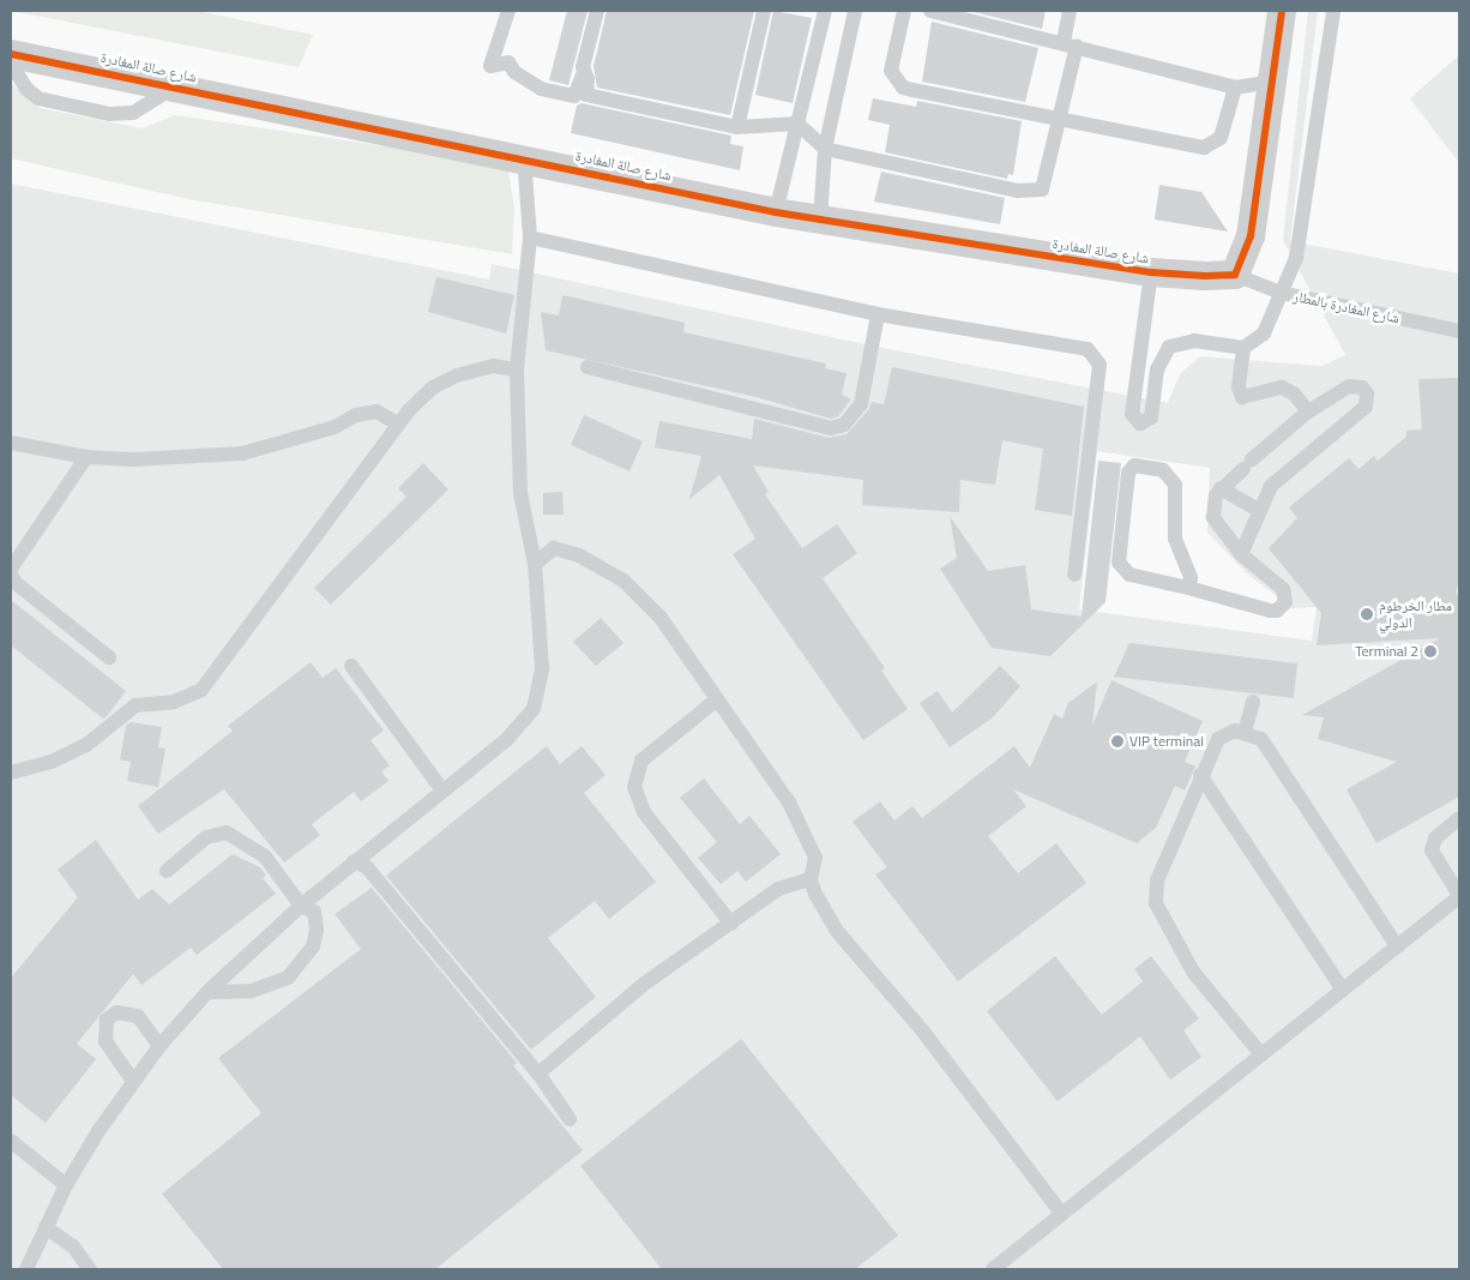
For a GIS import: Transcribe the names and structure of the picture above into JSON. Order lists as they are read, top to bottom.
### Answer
{
  "streets": {
    "street": ["شارع صالة المغادرة"],
    "lane": ["شارع المغادرة بالمطار"]
  },
  "crossings": [
    ["شارع صالة المغادرة", "شارع المغادرة بالمطار"]
  ],
  "places": ["مطار الخرطوم الدولي", "Terminal 2", "VIP terminal"]
}
